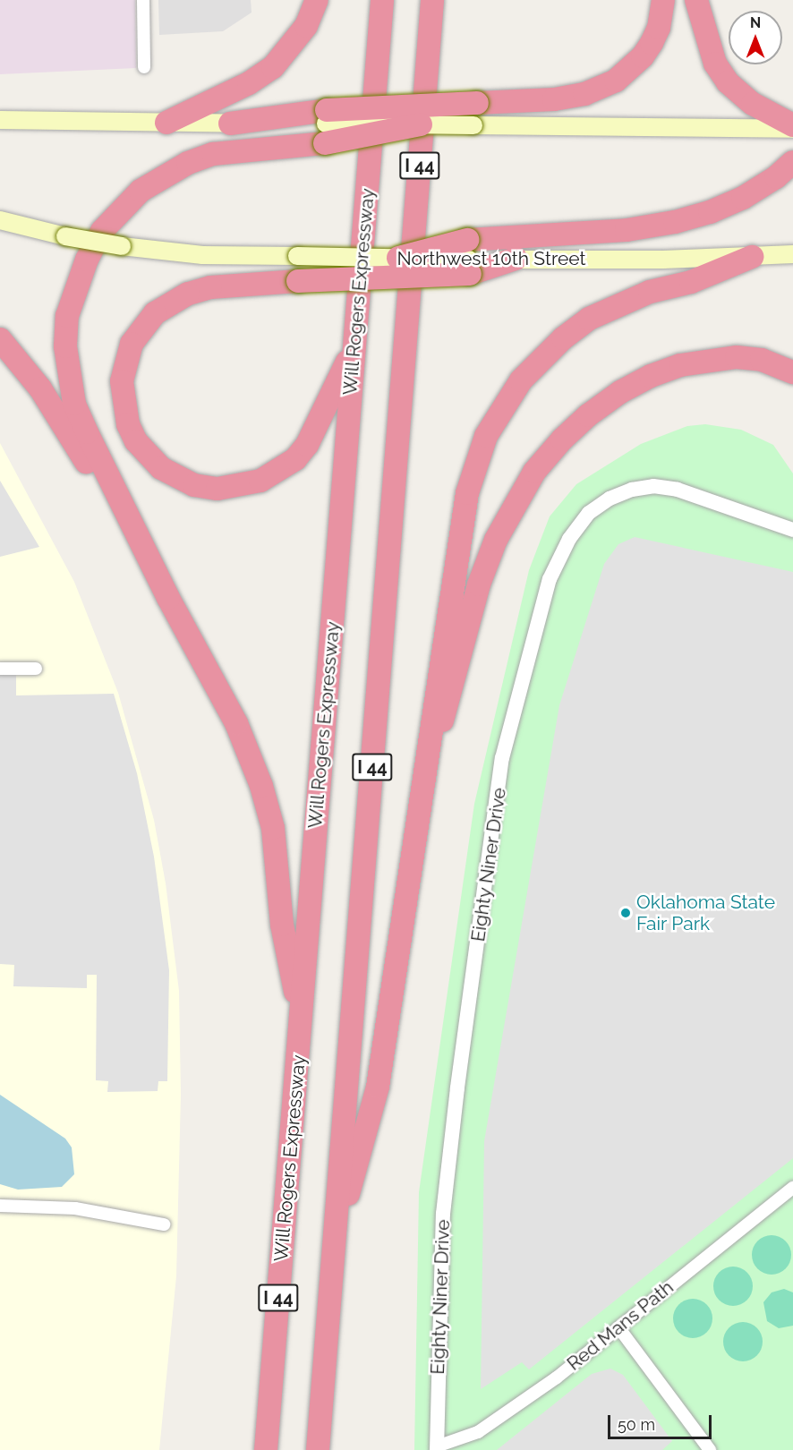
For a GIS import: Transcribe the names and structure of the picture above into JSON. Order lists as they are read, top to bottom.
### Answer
{
  "streets": {
    "highway": ["I 44", "Will Rogers Expressway"],
    "main road": ["Northwest 10th Street"],
    "street": ["Eighty Niner Drive", "Red Mans Path"]
  },
  "crossings": [
    ["Eighty Niner Drive", "Red Mans Path"]
  ],
  "places": ["Oklahoma State Fair Park"],
  "scale_bar": "50 m",
  "north": "top"
}
